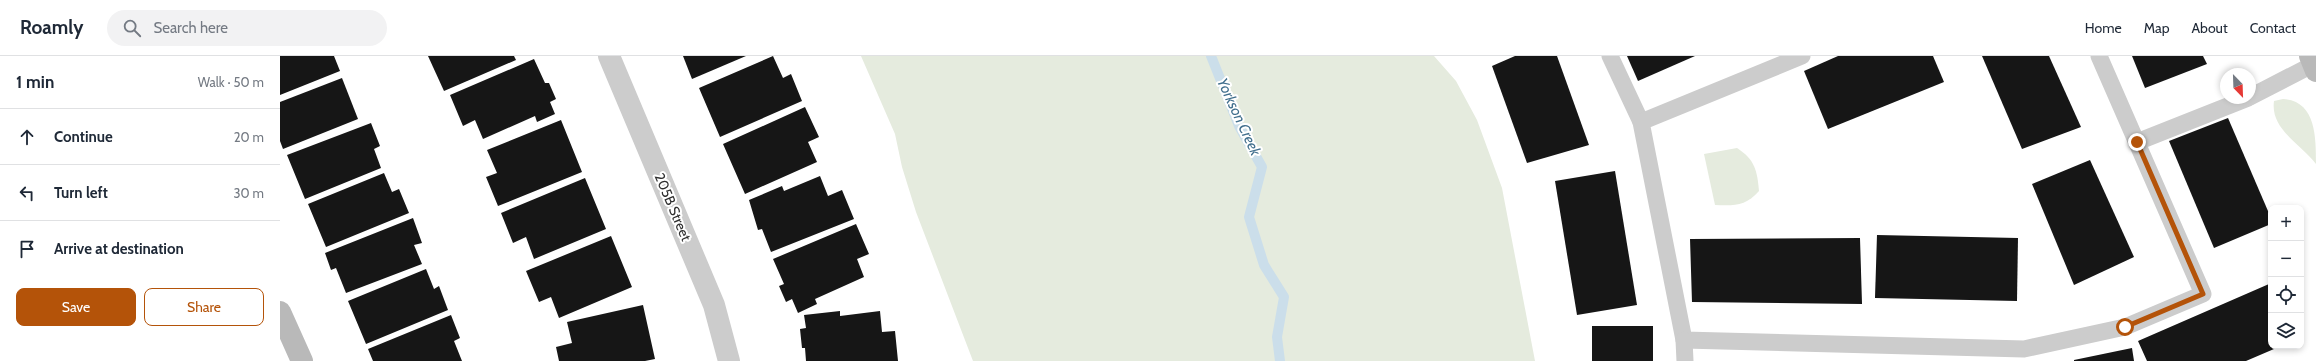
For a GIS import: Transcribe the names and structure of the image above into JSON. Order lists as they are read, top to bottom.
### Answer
{
  "streets": {
    "street": ["205B Street"]
  },
  "water": ["Yorkson Creek"],
  "north": "bottom right",
  "page": {
    "header": "Roamly",
    "search": "Search here",
    "nav": [
      "Home",
      "Map",
      "About",
      "Contact"
    ],
    "heading": ["1 min", "Walk · 50 m"],
    "list": [
      ["Continue", "20 m"],
      ["Turn left", "30 m"],
      "Arrive at destination"
    ],
    "map_buttons": ["+", "−"],
    "buttons": ["Save", "Share"]
  }
}
